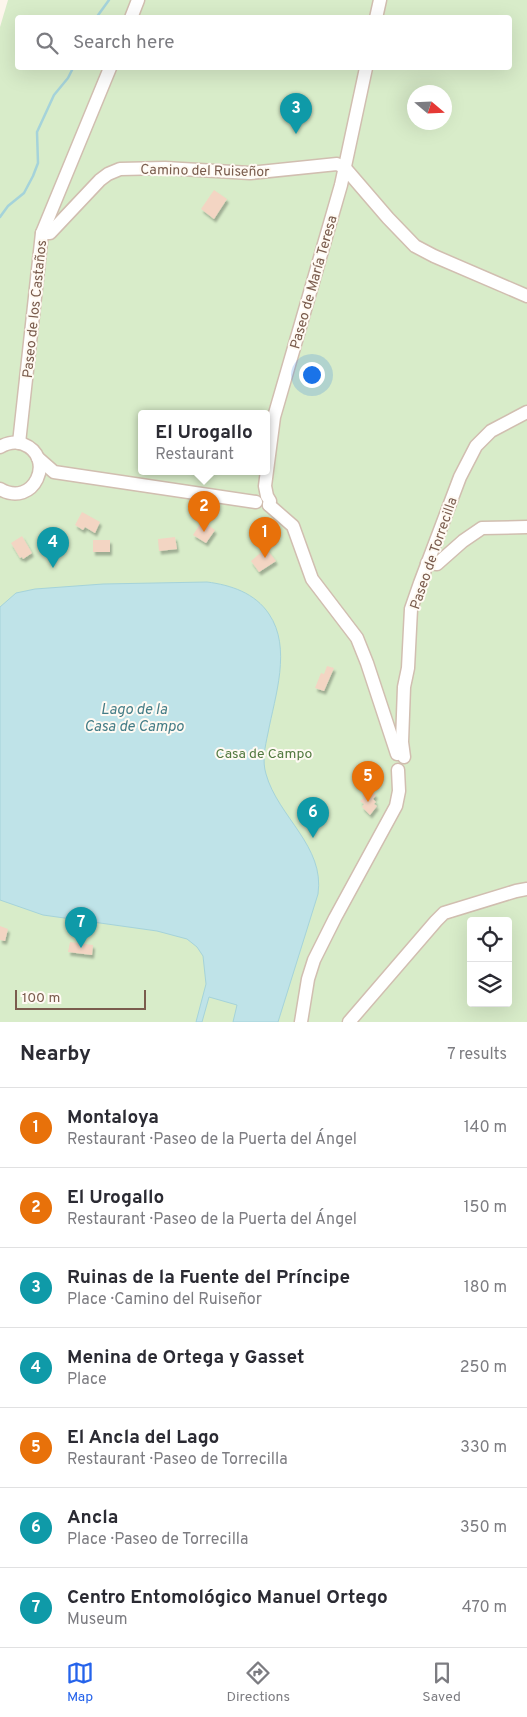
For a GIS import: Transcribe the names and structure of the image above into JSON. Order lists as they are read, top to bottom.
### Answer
{
  "streets": {
    "street": [
      "Camino del Ruiseñor",
      "Paseo de María Teresa",
      "Paseo de los Castaños",
      "Paseo de Torrecilla"
    ]
  },
  "crossings": [
    ["Camino del Ruiseñor", "Paseo de María Teresa"],
    ["Camino del Ruiseñor", "Paseo de los Castaños"]
  ],
  "water": ["Lago de la Casa de Campo"],
  "parks": ["Casa de Campo"],
  "scale_bar": "100 m",
  "north": "right",
  "page": {
    "search": "Search here",
    "pins": [
      "3",
      "2",
      "1",
      "4",
      "5",
      "6",
      "7"
    ],
    "popup": ["El Urogallo", "Restaurant"],
    "scale": "100 m",
    "heading": ["Nearby", "7 results"],
    "list": [
      {
        "mark": "1",
        "name": "Montaloya",
        "note": "Restaurant · Paseo de la Puerta del Ángel",
        "value": "140 m"
      },
      {
        "mark": "2",
        "name": "El Urogallo",
        "note": "Restaurant · Paseo de la Puerta del Ángel",
        "value": "150 m"
      },
      {
        "mark": "3",
        "name": "Ruinas de la Fuente del Príncipe",
        "note": "Place · Camino del Ruiseñor",
        "value": "180 m"
      },
      {
        "mark": "4",
        "name": "Menina de Ortega y Gasset",
        "note": "Place",
        "value": "250 m"
      },
      {
        "mark": "5",
        "name": "El Ancla del Lago",
        "note": "Restaurant · Paseo de Torrecilla",
        "value": "330 m"
      },
      {
        "mark": "6",
        "name": "Ancla",
        "note": "Place · Paseo de Torrecilla",
        "value": "350 m"
      },
      {
        "mark": "7",
        "name": "Centro Entomológico Manuel Ortego",
        "note": "Museum",
        "value": "470 m"
      }
    ],
    "nav": ["Map", "Directions", "Saved"]
  }
}
